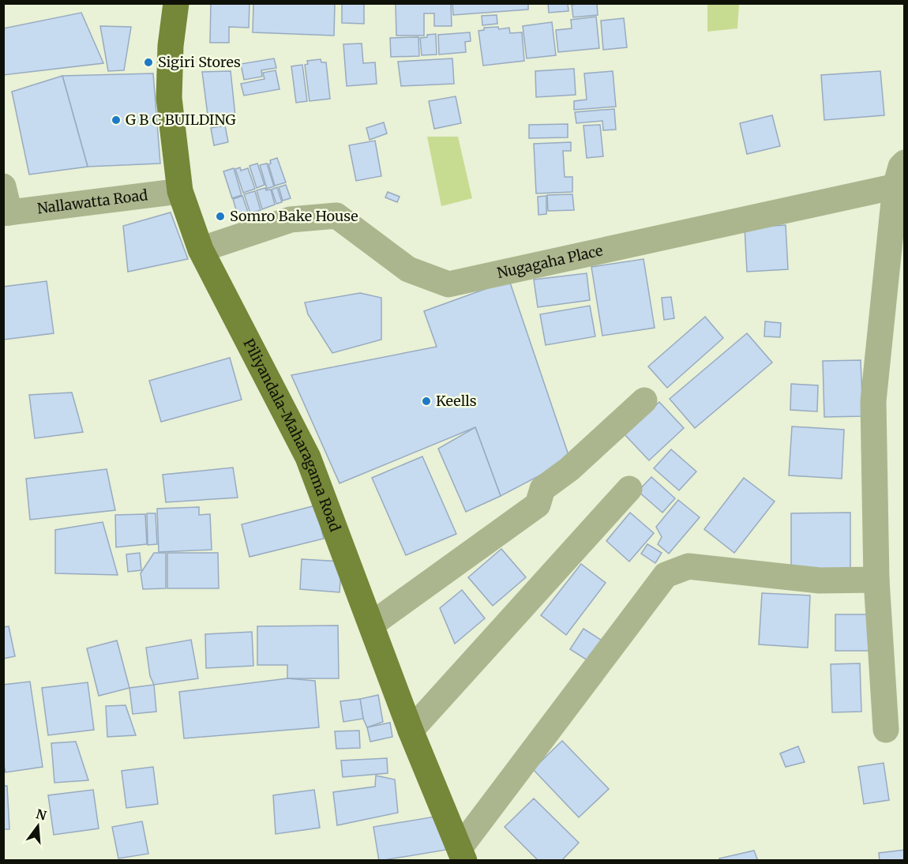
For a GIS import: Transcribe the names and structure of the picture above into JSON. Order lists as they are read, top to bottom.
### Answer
{
  "streets": {
    "main road": ["Piliyandala-Maharagama Road"],
    "street": ["Nallawatta Road", "Nugagaha Place"]
  },
  "crossings": [
    ["Nallawatta Road", "Piliyandala-Maharagama Road"],
    ["Nugagaha Place", "Piliyandala-Maharagama Road"]
  ],
  "places": [
    "Sigiri Stores",
    "G B C BUILDING",
    "Somro Bake House",
    "Keells"
  ],
  "north": "top"
}
